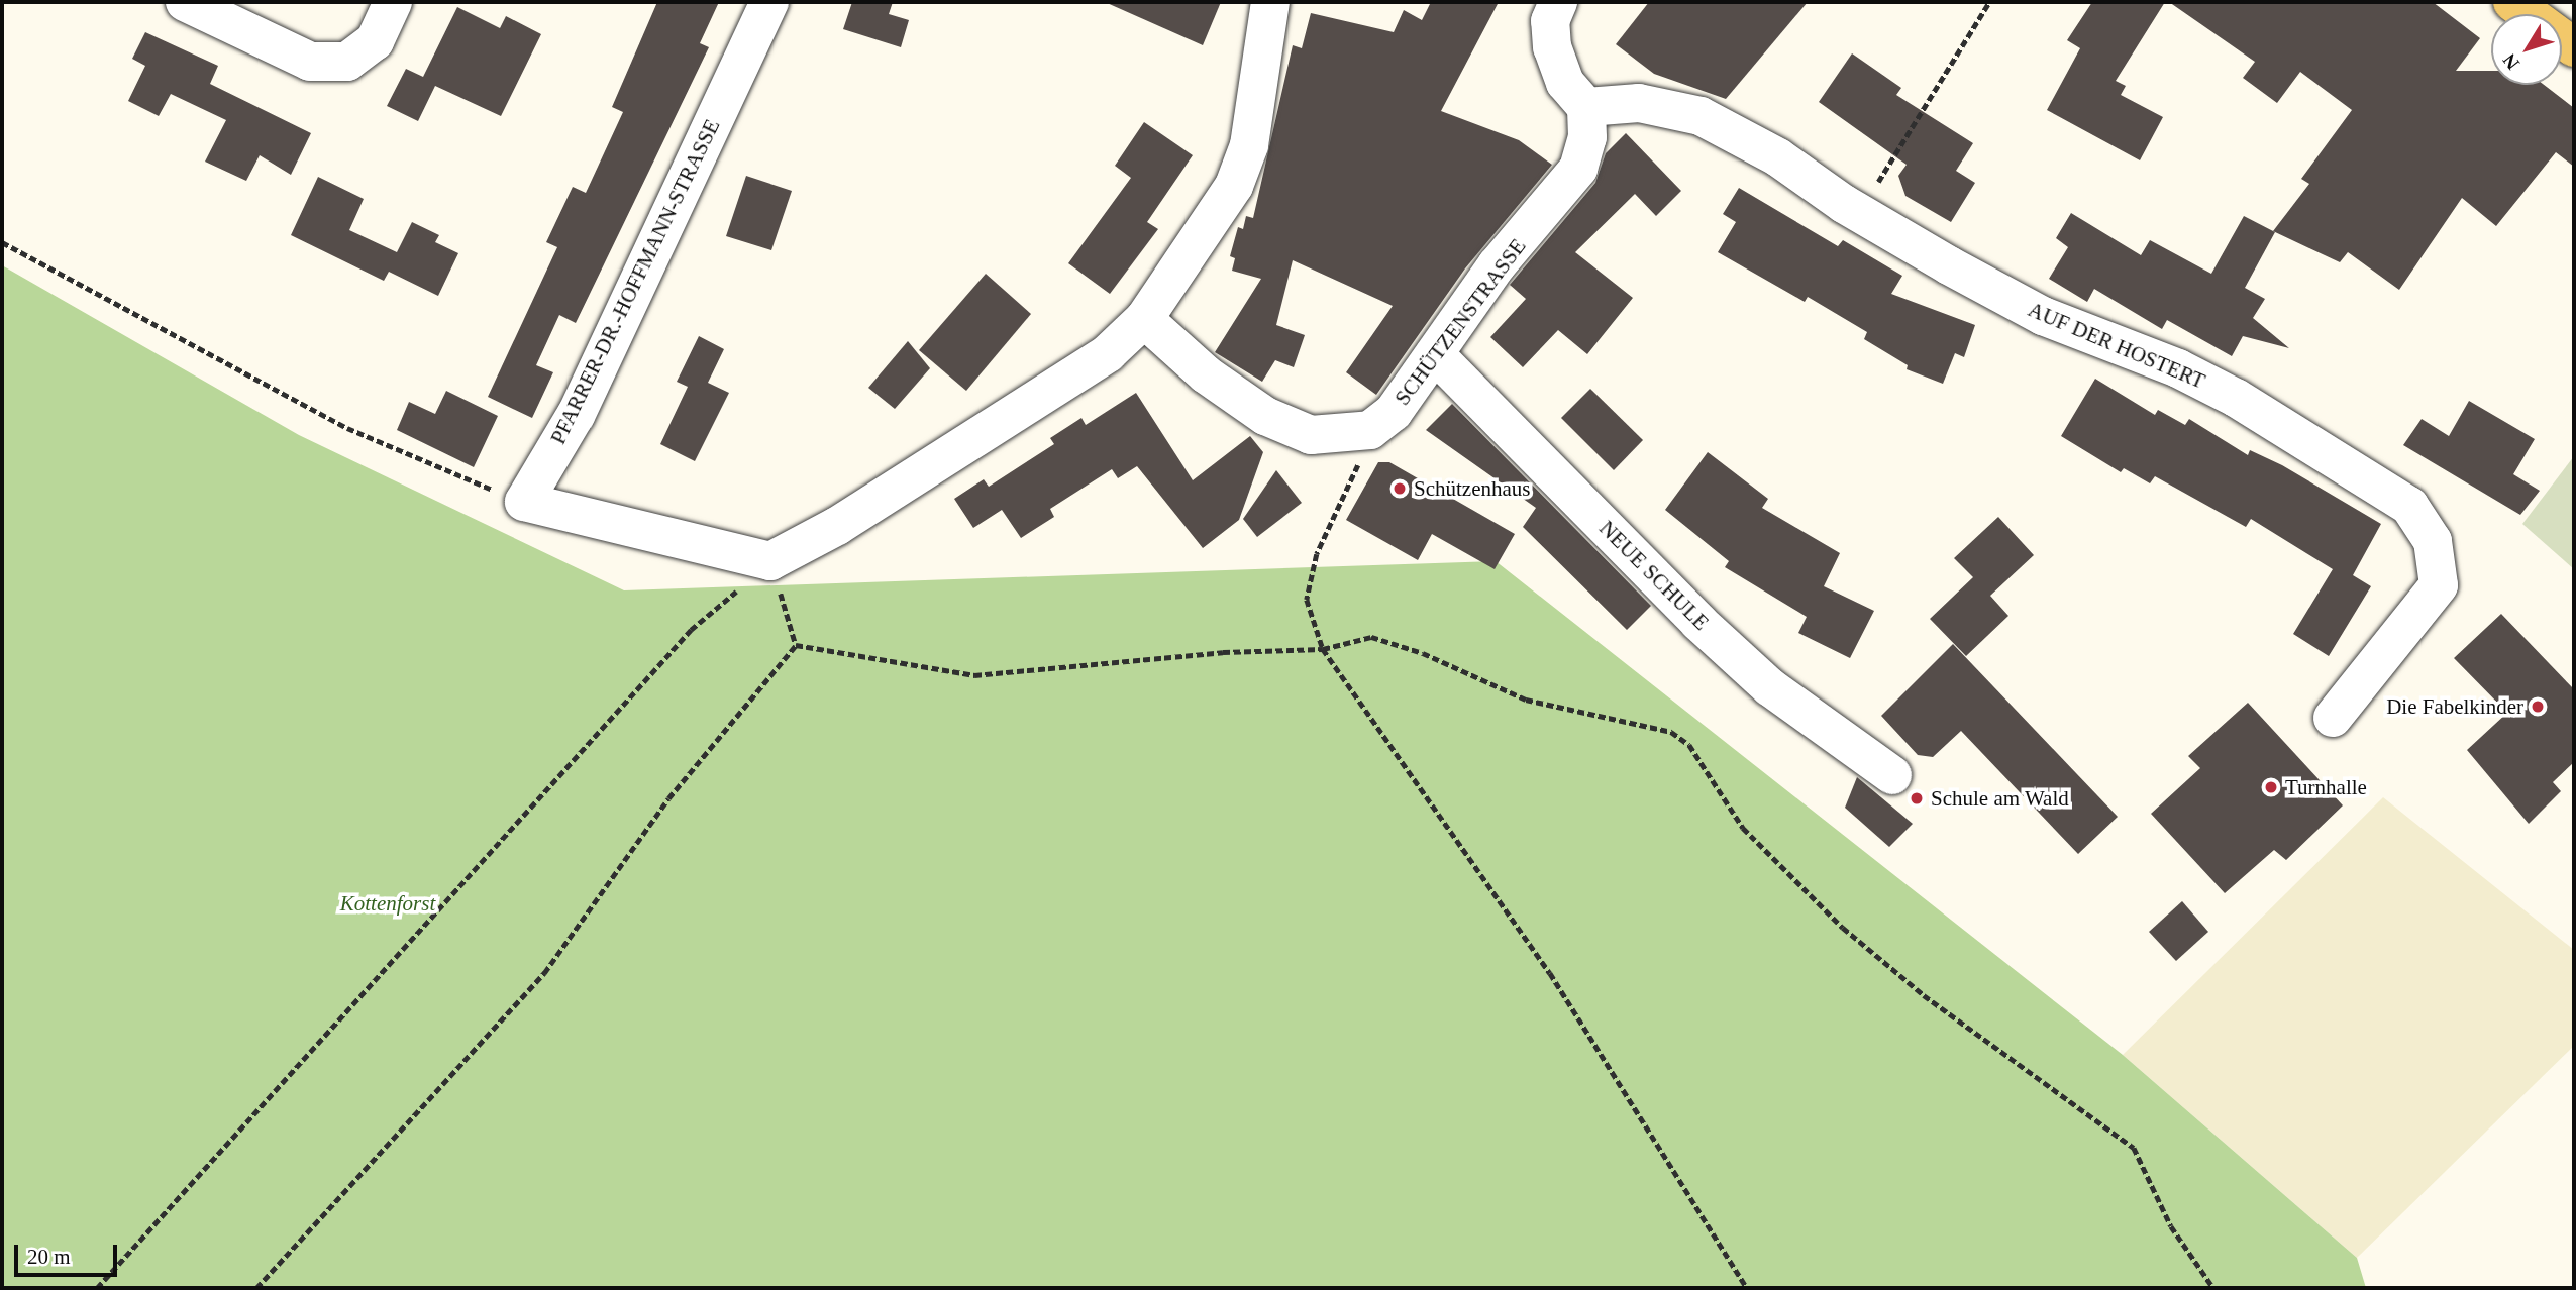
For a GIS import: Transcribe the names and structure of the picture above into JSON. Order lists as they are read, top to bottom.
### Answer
{
  "streets": {
    "street": [
      "PFARRER-DR.-HOFFMANN-STRASSE",
      "SCHÜTZENSTRASSE",
      "AUF DER HOSTERT",
      "NEUE SCHULE"
    ]
  },
  "crossings": [
    ["SCHÜTZENSTRASSE", "AUF DER HOSTERT"],
    ["SCHÜTZENSTRASSE", "NEUE SCHULE"]
  ],
  "parks": ["Kottenforst"],
  "places": [
    "Schützenhaus",
    "Die Fabelkinder",
    "Turnhalle",
    "Schule am Wald"
  ],
  "scale_bar": "20 m",
  "north": "bottom left"
}
